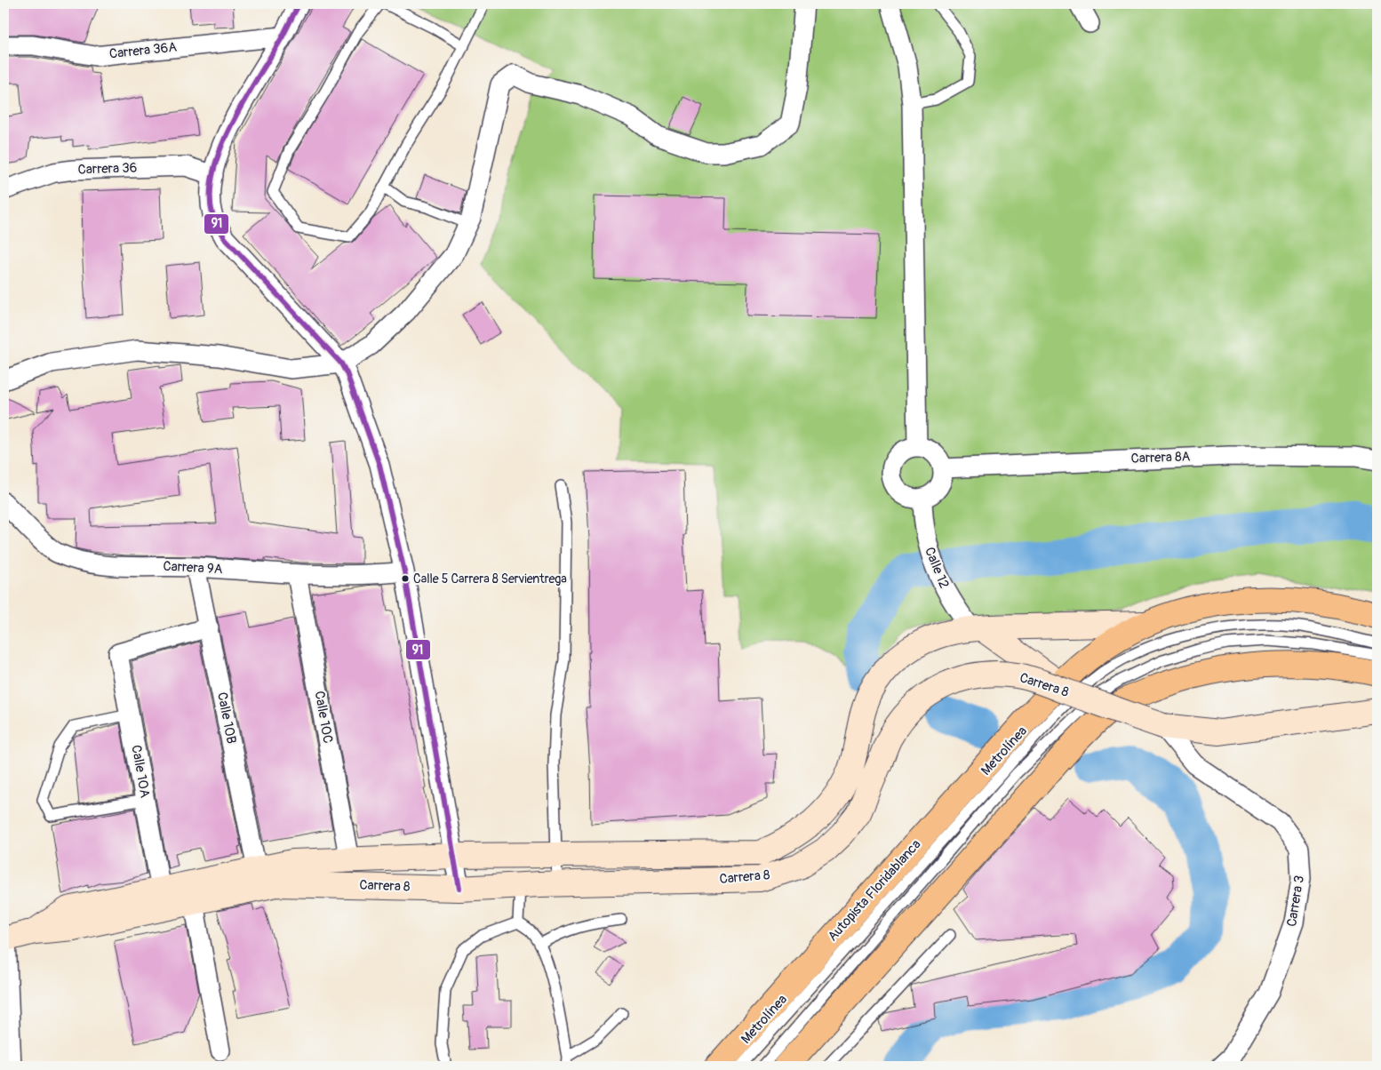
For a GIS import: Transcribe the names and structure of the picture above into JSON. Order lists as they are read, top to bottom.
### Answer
{
  "streets": {
    "highway": ["Autopista Floridablanca"],
    "main road": ["Carrera 8"],
    "street": [
      "Carrera 36A",
      "Carrera 36",
      "Carrera 8A",
      "Carrera 9A",
      "Calle 12",
      "Calle 10C",
      "Calle 10B",
      "Calle 10A",
      "Carrera 3"
    ],
    "lane": ["Metrolínea"]
  },
  "crossings": [
    ["Carrera 8A", "Calle 12"],
    ["Carrera 9A", "Calle 10C"],
    ["Carrera 9A", "Calle 10B"],
    ["Calle 12", "Carrera 8"],
    ["Carrera 8", "Calle 10C"],
    ["Carrera 8", "Calle 10B"],
    ["Carrera 8", "Calle 10A"],
    ["Carrera 8", "Autopista Floridablanca"],
    ["Carrera 8", "Carrera 3"],
    ["Calle 10B", "Calle 10A"],
    ["Metrolínea", "Autopista Floridablanca"]
  ],
  "places": ["Calle 5 Carrera 8 Servientrega"],
  "lines": ["transit line 91"]
}
